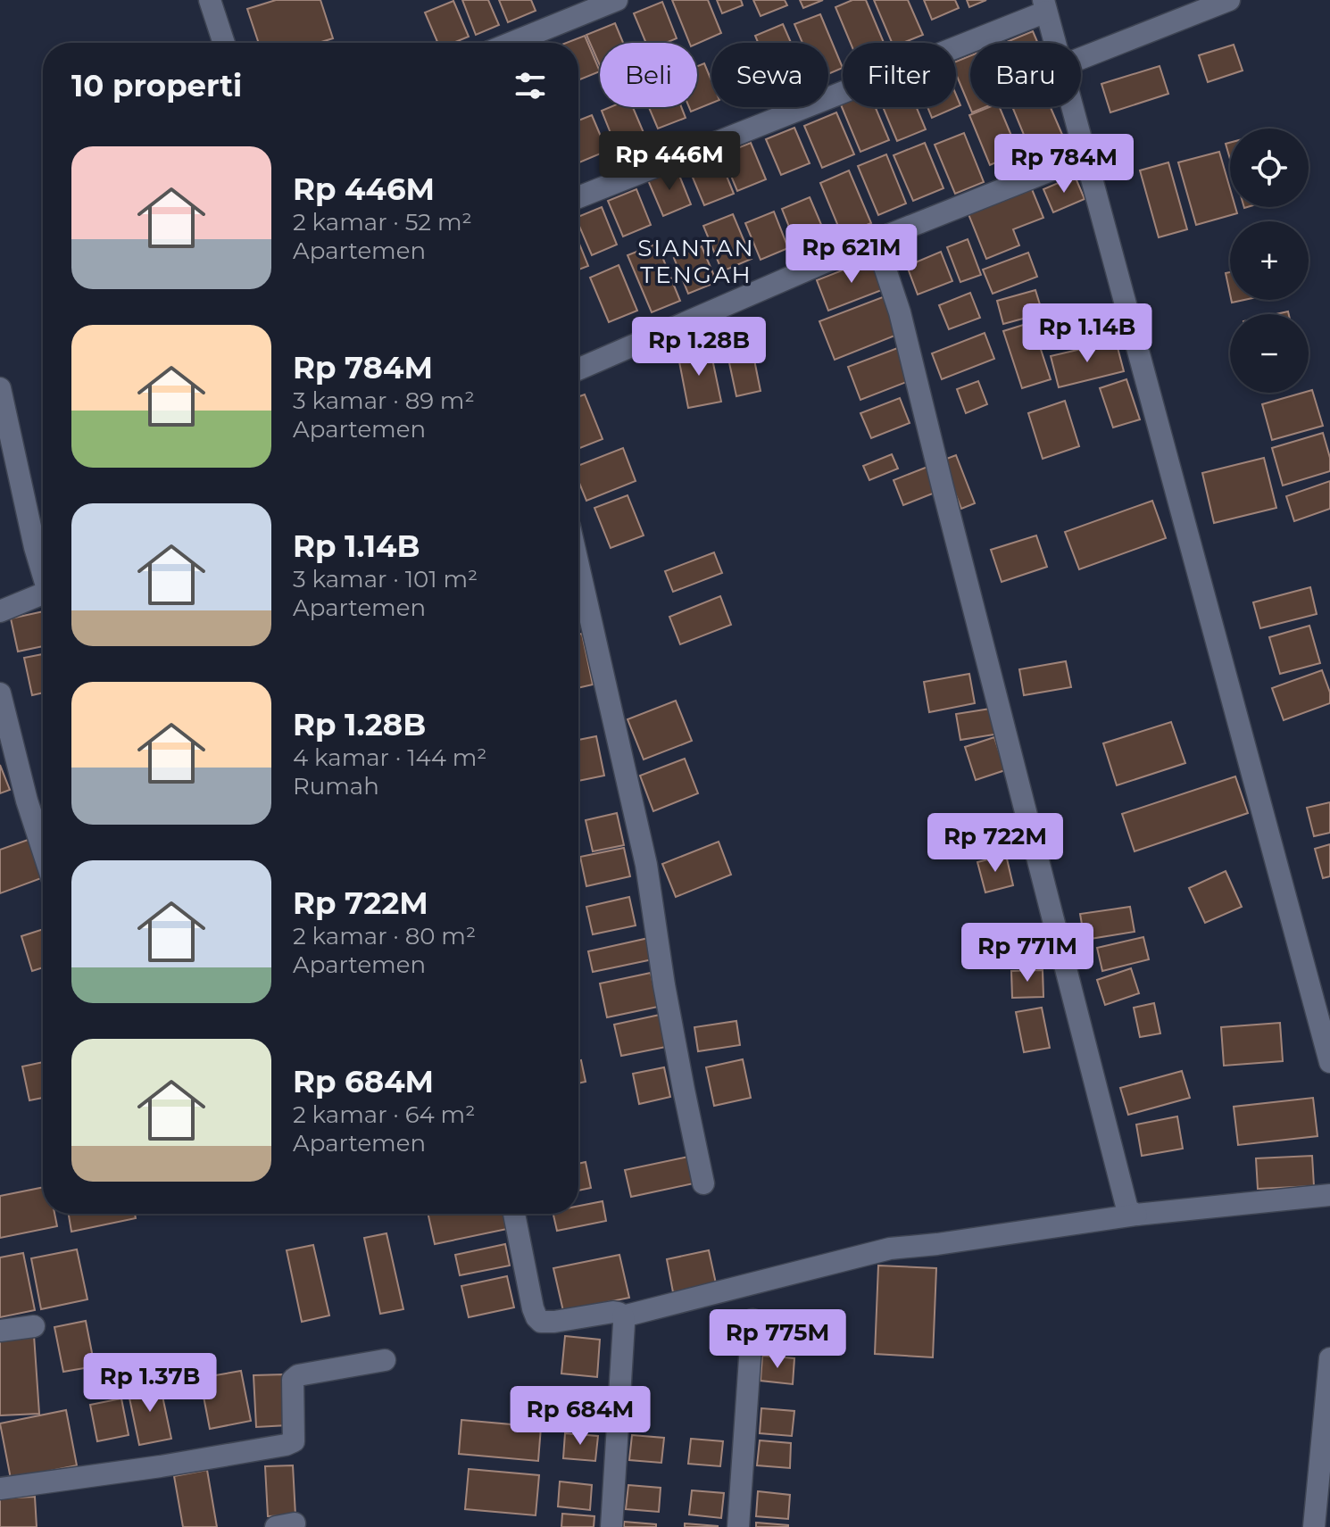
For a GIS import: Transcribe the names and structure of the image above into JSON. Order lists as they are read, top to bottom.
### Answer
{
  "districts": ["SIANTAN TENGAH"],
  "page": {
    "chip": [
      "Beli",
      "Sewa",
      "Filter",
      "Baru"
    ],
    "heading": "10 properti",
    "map_buttons": ["+", "−"],
    "list": [
      {
        "name": "Rp 446M",
        "note": "2 kamar · 52 m² · Apartemen"
      },
      {
        "name": "Rp 784M",
        "note": "3 kamar · 89 m² · Apartemen"
      },
      {
        "name": "Rp 1.14B",
        "note": "3 kamar · 101 m² · Apartemen"
      },
      {
        "name": "Rp 1.28B",
        "note": "4 kamar · 144 m² · Rumah"
      },
      {
        "name": "Rp 722M",
        "note": "2 kamar · 80 m² · Apartemen"
      },
      {
        "name": "Rp 684M",
        "note": "2 kamar · 64 m² · Apartemen"
      }
    ],
    "price": [
      "Rp 446M",
      "Rp 784M",
      "Rp 621M",
      "Rp 1.14B",
      "Rp 1.28B",
      "Rp 722M",
      "Rp 771M",
      "Rp 775M",
      "Rp 1.37B",
      "Rp 684M"
    ]
  }
}
